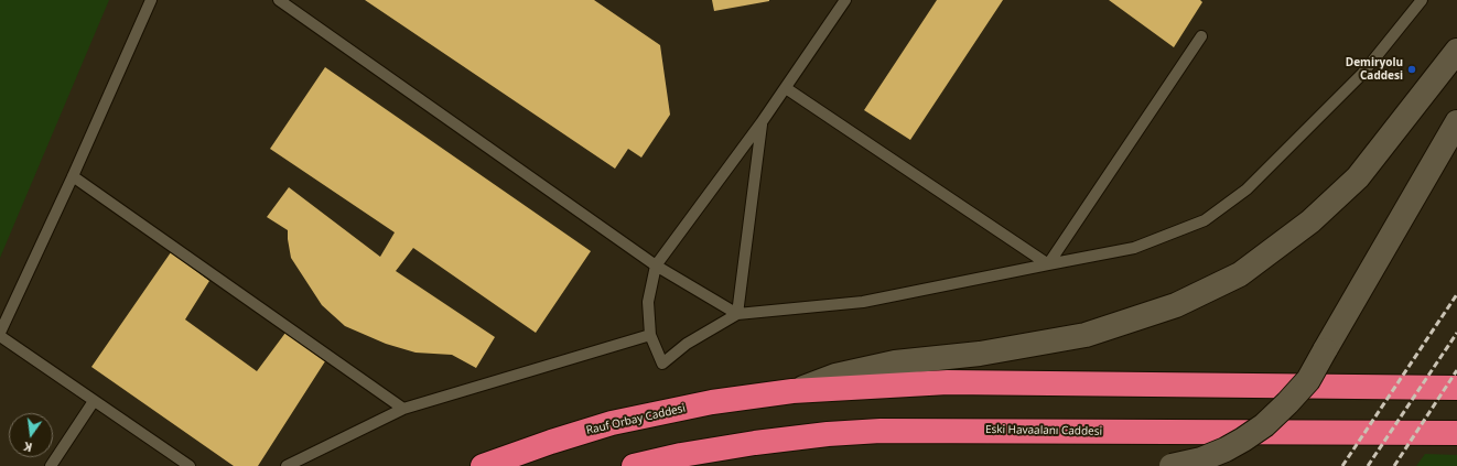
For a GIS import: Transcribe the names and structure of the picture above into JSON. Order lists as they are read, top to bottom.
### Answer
{
  "streets": {
    "highway": ["Rauf Orbay Caddesi", "Eski Havaalanı Caddesi"]
  },
  "places": ["Demiryolu Caddesi"],
  "north": "bottom"
}
